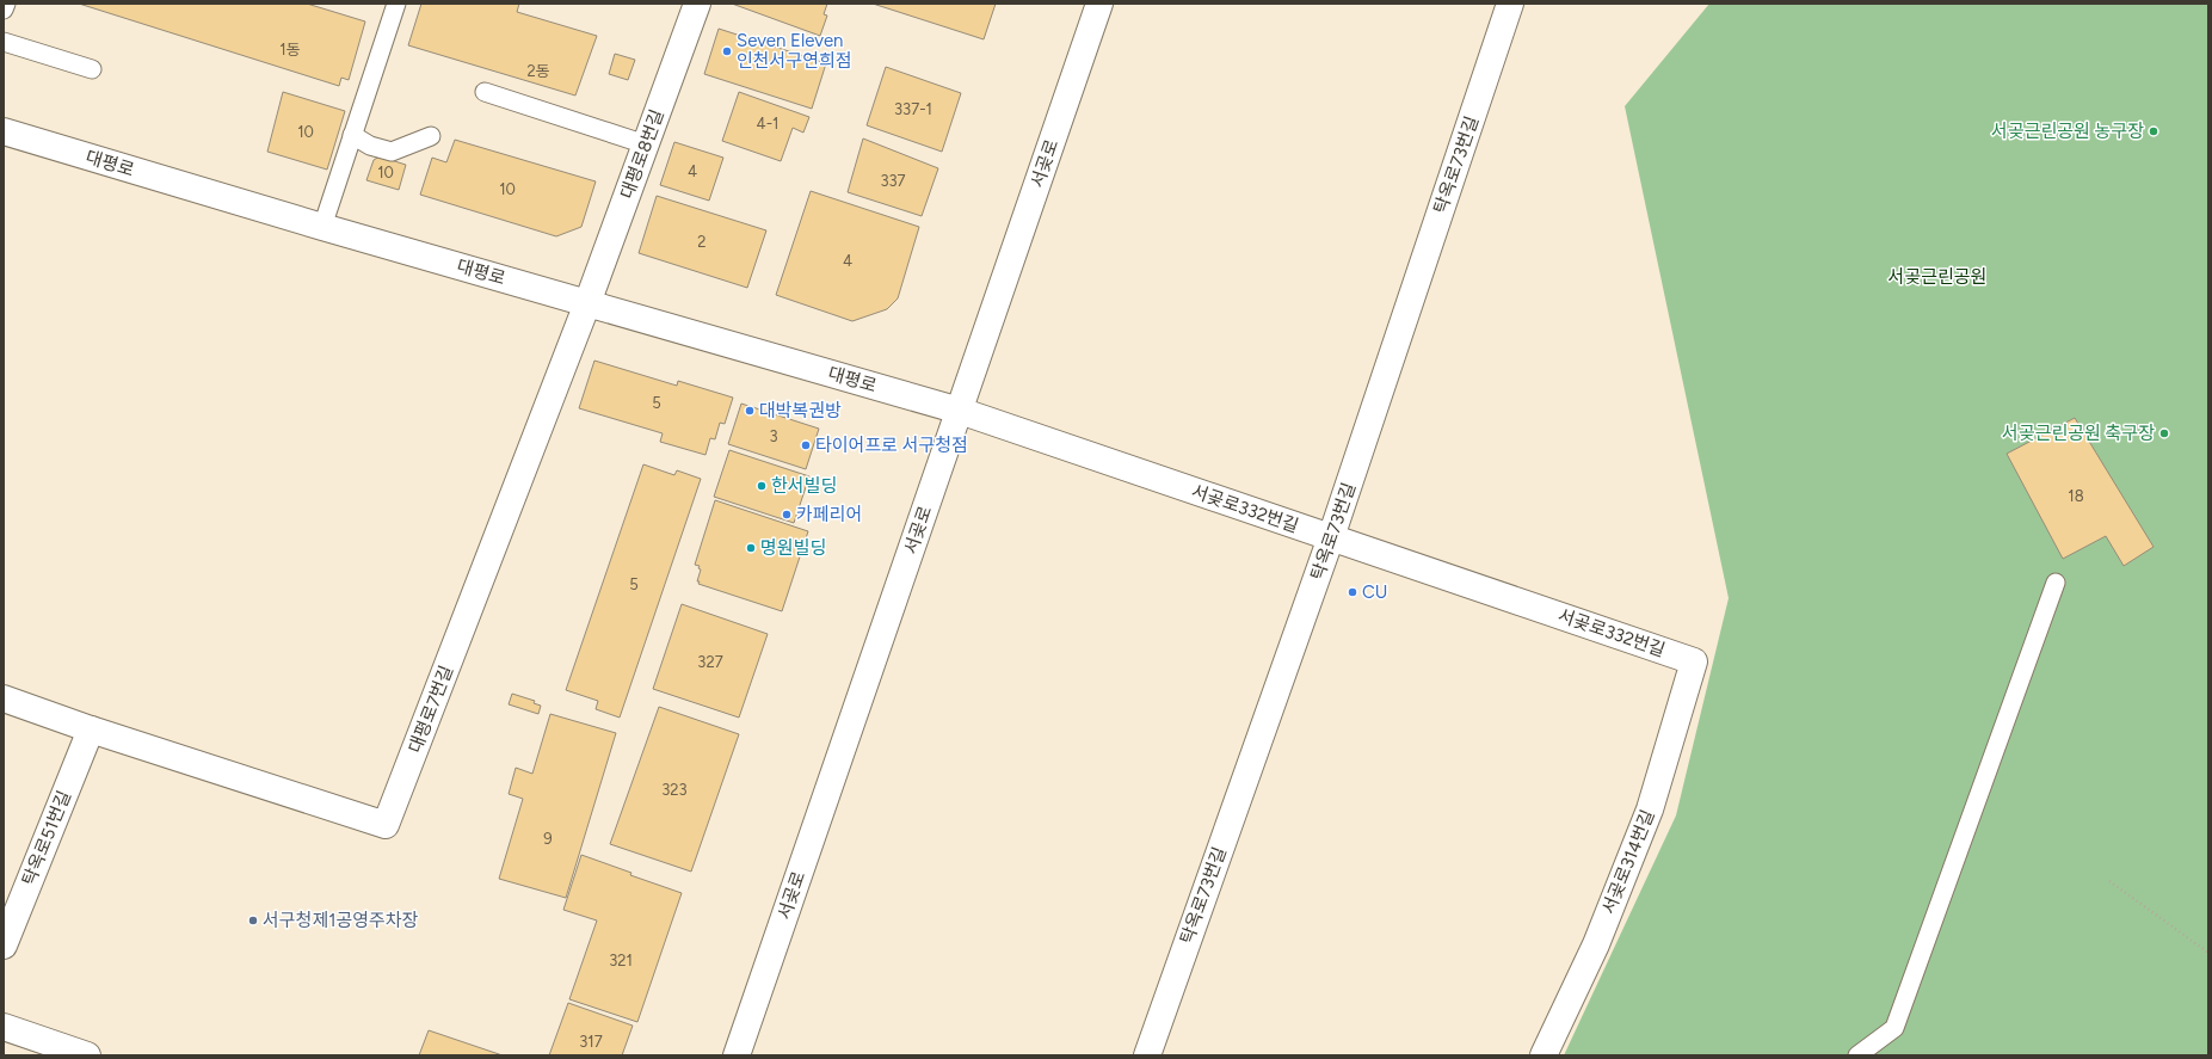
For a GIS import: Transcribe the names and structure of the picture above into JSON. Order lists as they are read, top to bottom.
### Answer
{
  "streets": {
    "street": [
      "대평로8번길",
      "대평로",
      "서곶로",
      "탁옥로73번길",
      "서곶로332번길",
      "대평로7번길",
      "탁옥로51번길",
      "서곶로314번길"
    ]
  },
  "crossings": [
    ["대평로8번길", "대평로"],
    ["대평로8번길", "대평로7번길"],
    ["대평로", "서곶로"],
    ["대평로", "서곶로332번길"],
    ["대평로", "대평로7번길"],
    ["서곶로", "서곶로332번길"],
    ["탁옥로73번길", "서곶로332번길"],
    ["서곶로332번길", "서곶로314번길"],
    ["대평로7번길", "탁옥로51번길"]
  ],
  "parks": ["서곶근린공원"],
  "places": [
    "Seven Eleven 인천서구연희점",
    "서곶근린공원 농구장",
    "대박복권방",
    "서곶근린공원 축구장",
    "타이어프로 서구청점",
    "한서빌딩",
    "카페리어",
    "명원빌딩",
    "CU",
    "서구청제1공영주차장"
  ],
  "house_numbers": [
    "1동",
    "2동",
    "337-1",
    "4-1",
    "10",
    "4",
    "10",
    "337",
    "10",
    "2",
    "4",
    "5",
    "3",
    "18",
    "5",
    "327",
    "323",
    "9",
    "321",
    "317"
  ]
}
